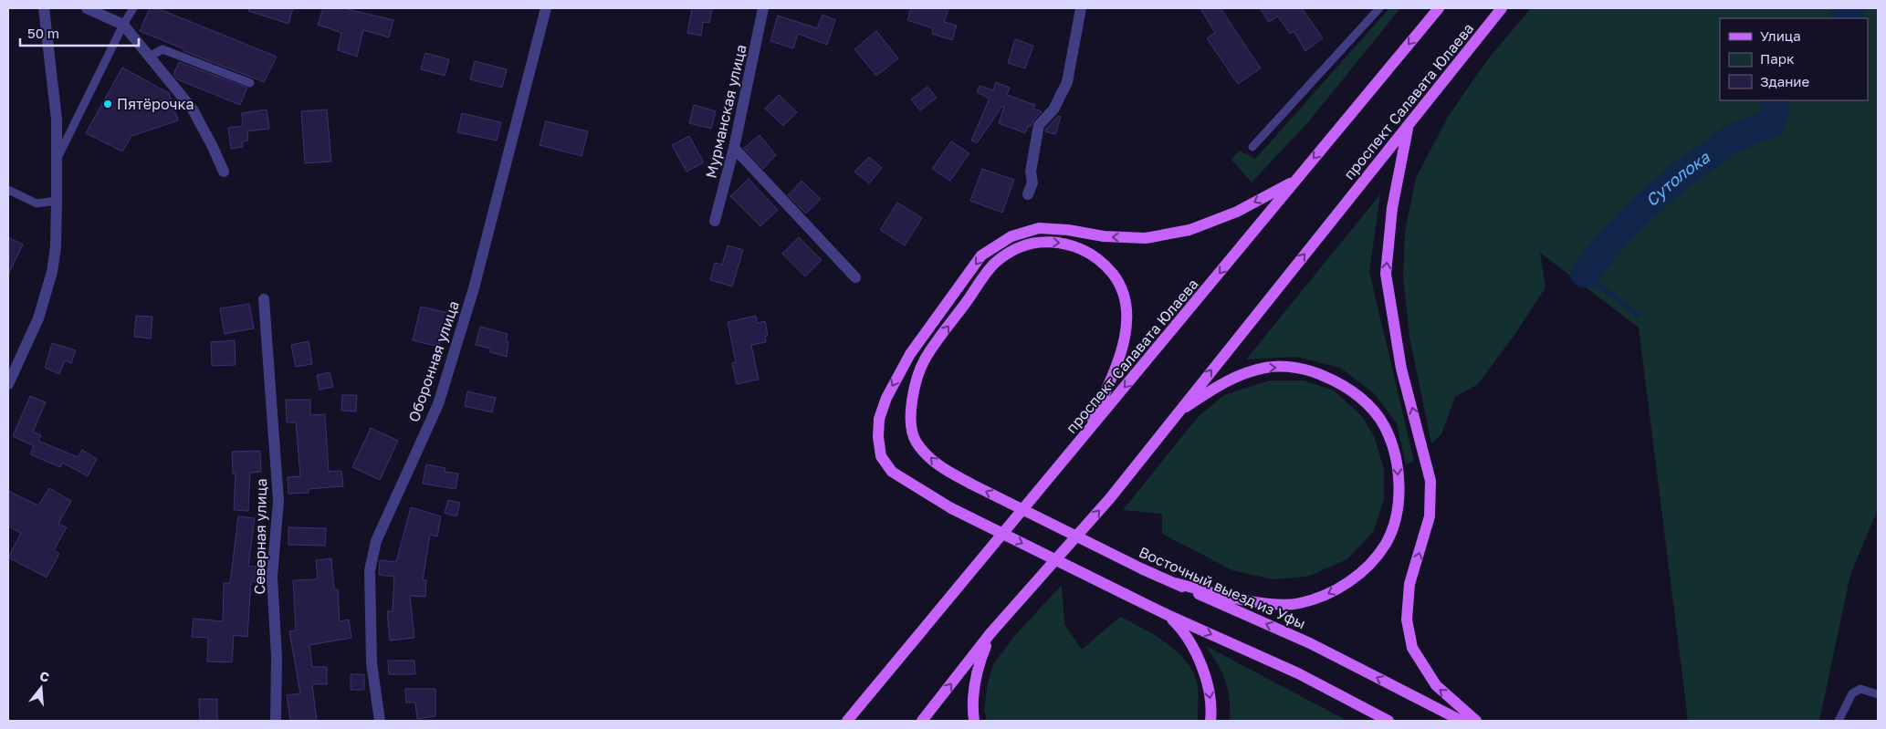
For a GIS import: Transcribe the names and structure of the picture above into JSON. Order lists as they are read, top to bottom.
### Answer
{
  "streets": {
    "main road": ["проспект Салавата Юлаева", "Восточный выезд из Уфы"],
    "street": ["Мурманская улица", "Оборонная улица", "Северная улица"]
  },
  "crossings": [
    ["проспект Салавата Юлаева", "Восточный выезд из Уфы"]
  ],
  "water": ["Сутолока"],
  "places": ["Пятёрочка"],
  "legend": ["Улица", "Парк", "Здание"],
  "scale_bar": "50 m",
  "north": "top"
}
